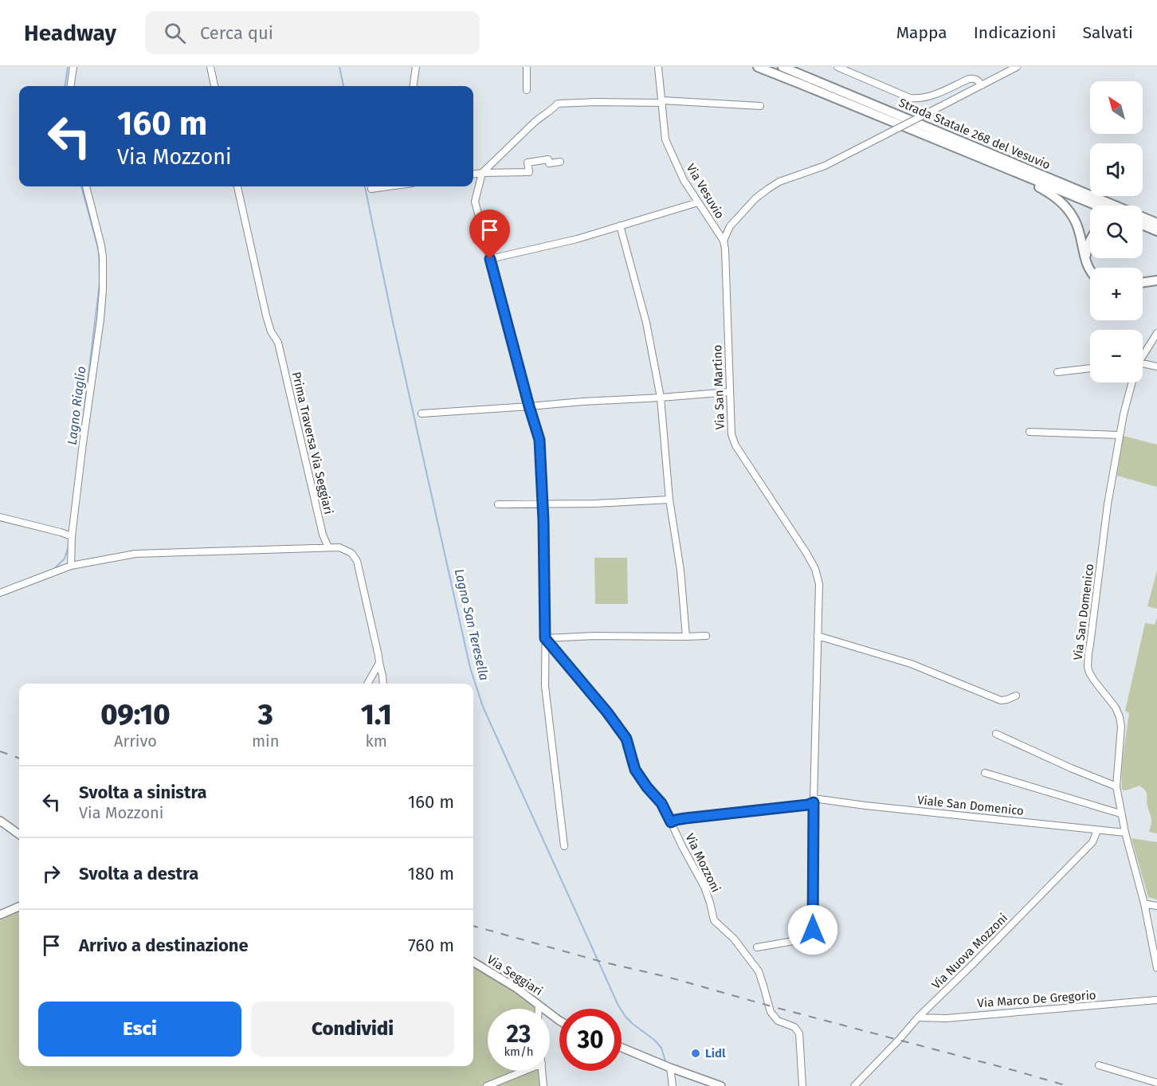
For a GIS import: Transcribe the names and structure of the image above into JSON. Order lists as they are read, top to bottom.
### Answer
{
  "streets": {
    "highway": ["Strada Statale 268 del Vesuvio"],
    "main road": ["Via Seggiari"],
    "street": [
      "Via Vesuvio",
      "Via San Martino",
      "Prima Traversa Via Seggiari",
      "Via San Domenico",
      "Viale San Domenico",
      "Via Mozzoni",
      "Via Nuova Mozzoni",
      "Via Marco De Gregorio"
    ]
  },
  "crossings": [
    ["Via Vesuvio", "Via San Martino"],
    ["Via San Martino", "Viale San Domenico"],
    ["Via San Martino", "Via Mozzoni"],
    ["Via San Domenico", "Viale San Domenico"],
    ["Viale San Domenico", "Via Mozzoni"],
    ["Viale San Domenico", "Via Nuova Mozzoni"],
    ["Via Nuova Mozzoni", "Via Marco De Gregorio"]
  ],
  "water": ["Lagno Riaglio", "Lagno San Teresella"],
  "places": ["Lidl"],
  "north": "top left",
  "page": {
    "header": "Headway",
    "search": "Cerca qui",
    "nav": ["Mappa", "Indicazioni", "Salvati"],
    "map_buttons": ["+", "−"],
    "turn": ["160 m", "Via Mozzoni"],
    "eta": [
      "09:10",
      "Arrivo",
      "3",
      "min",
      "1.1",
      "km"
    ],
    "list": [
      {
        "name": "Svolta a sinistra",
        "note": "Via Mozzoni",
        "value": "160 m"
      },
      {
        "name": "Svolta a destra",
        "value": "180 m"
      },
      {
        "name": "Arrivo a destinazione",
        "value": "760 m"
      }
    ],
    "buttons": ["Esci", "Condividi"],
    "speed": "23 km/h",
    "limit": "30"
  }
}
